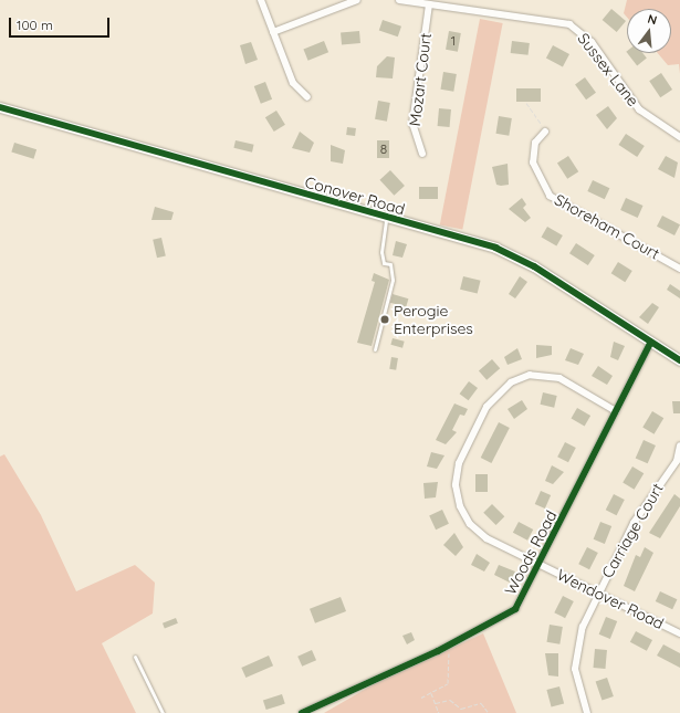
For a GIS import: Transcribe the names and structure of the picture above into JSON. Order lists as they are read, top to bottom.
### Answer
{
  "streets": {
    "street": [
      "Sussex Lane",
      "Mozart Court",
      "Conover Road",
      "Shoreham Court",
      "Carriage Court",
      "Woods Road",
      "Wendover Road"
    ]
  },
  "crossings": [
    ["Sussex Lane", "Mozart Court"],
    ["Conover Road", "Woods Road"],
    ["Carriage Court", "Wendover Road"],
    ["Woods Road", "Wendover Road"]
  ],
  "places": ["Perogie Enterprises"],
  "house_numbers": ["1", "8"],
  "scale_bar": "100 m",
  "north": "top"
}
